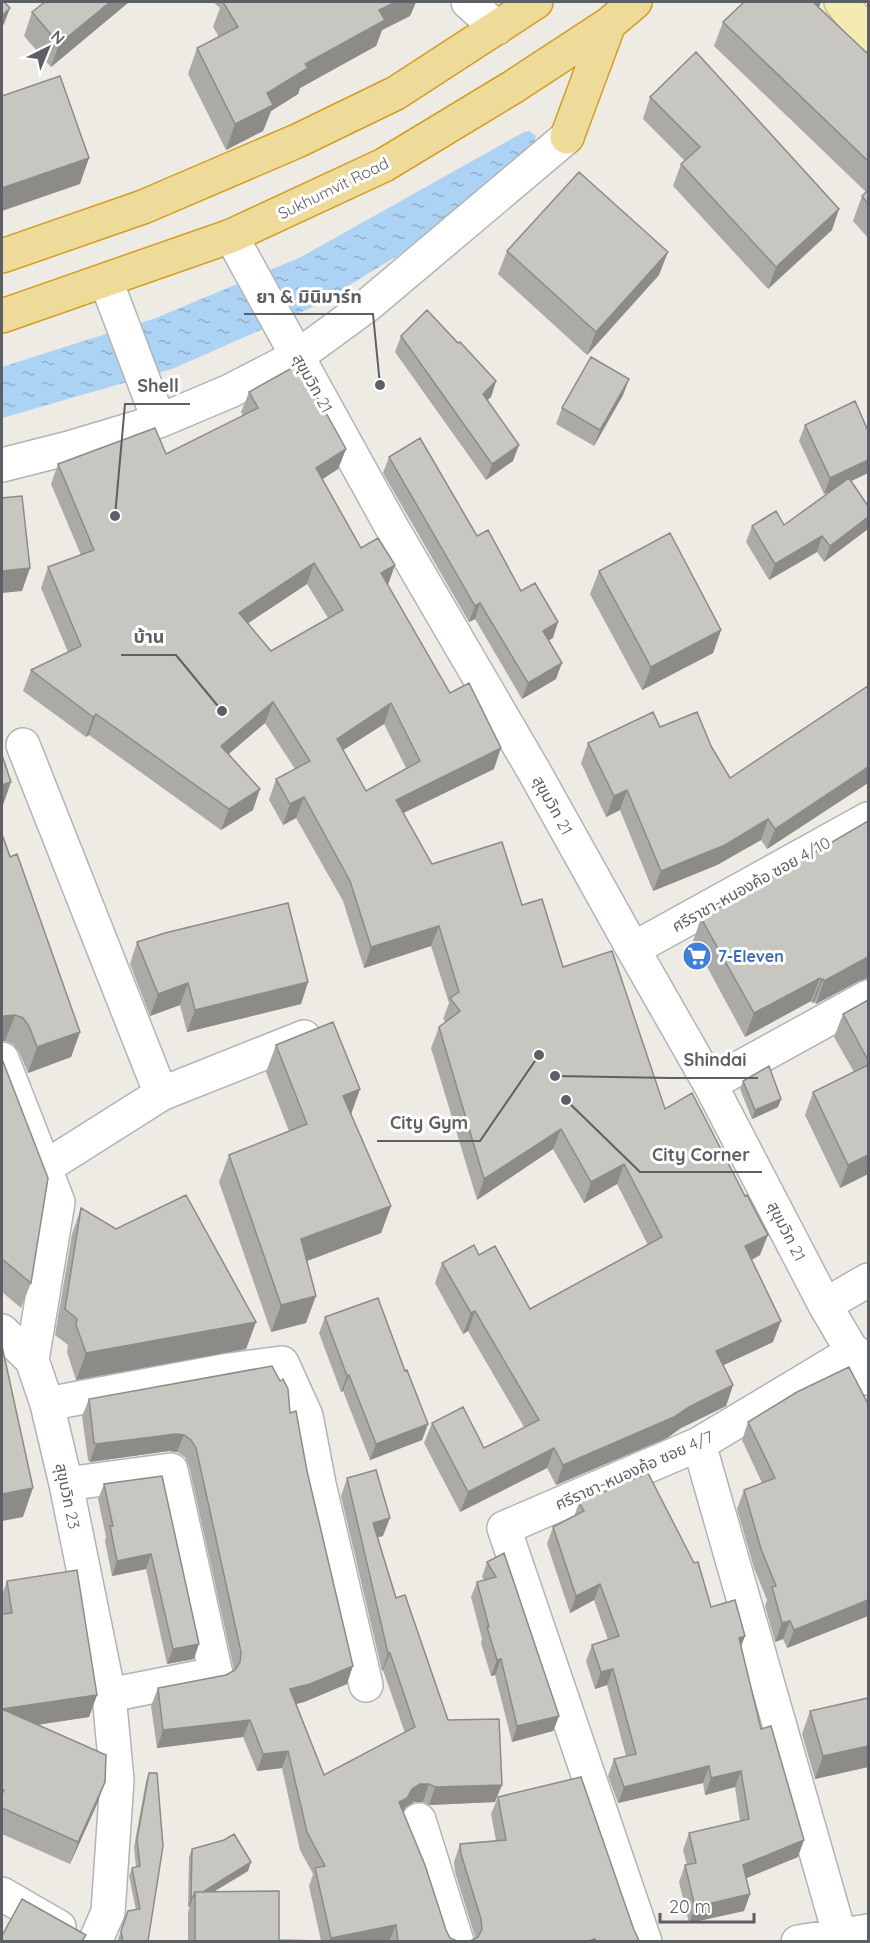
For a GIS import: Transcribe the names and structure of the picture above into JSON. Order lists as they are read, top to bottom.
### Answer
{
  "streets": {
    "highway": ["Sukhumvit Road"],
    "street": [
      "สุขุมวิท 21",
      "ศรีราชา-หนองค้อ ซอย 4/10",
      "ศรีราชา-หนองค้อ ซอย 4/7",
      "สุขุมวิท 23"
    ]
  },
  "crossings": [
    ["Sukhumvit Road", "สุขุมวิท 21"],
    ["สุขุมวิท 21", "ศรีราชา-หนองค้อ ซอย 4/10"],
    ["สุขุมวิท 21", "ศรีราชา-หนองค้อ ซอย 4/7"]
  ],
  "places": {
    "other": [
      "ยา & มินิมาร์ท",
      "Shell",
      "บ้าน",
      "City Gym",
      "Shindai",
      "City Corner"
    ],
    "supermarket": ["7-Eleven"]
  },
  "scale_bar": "20 m",
  "north": "top right"
}
